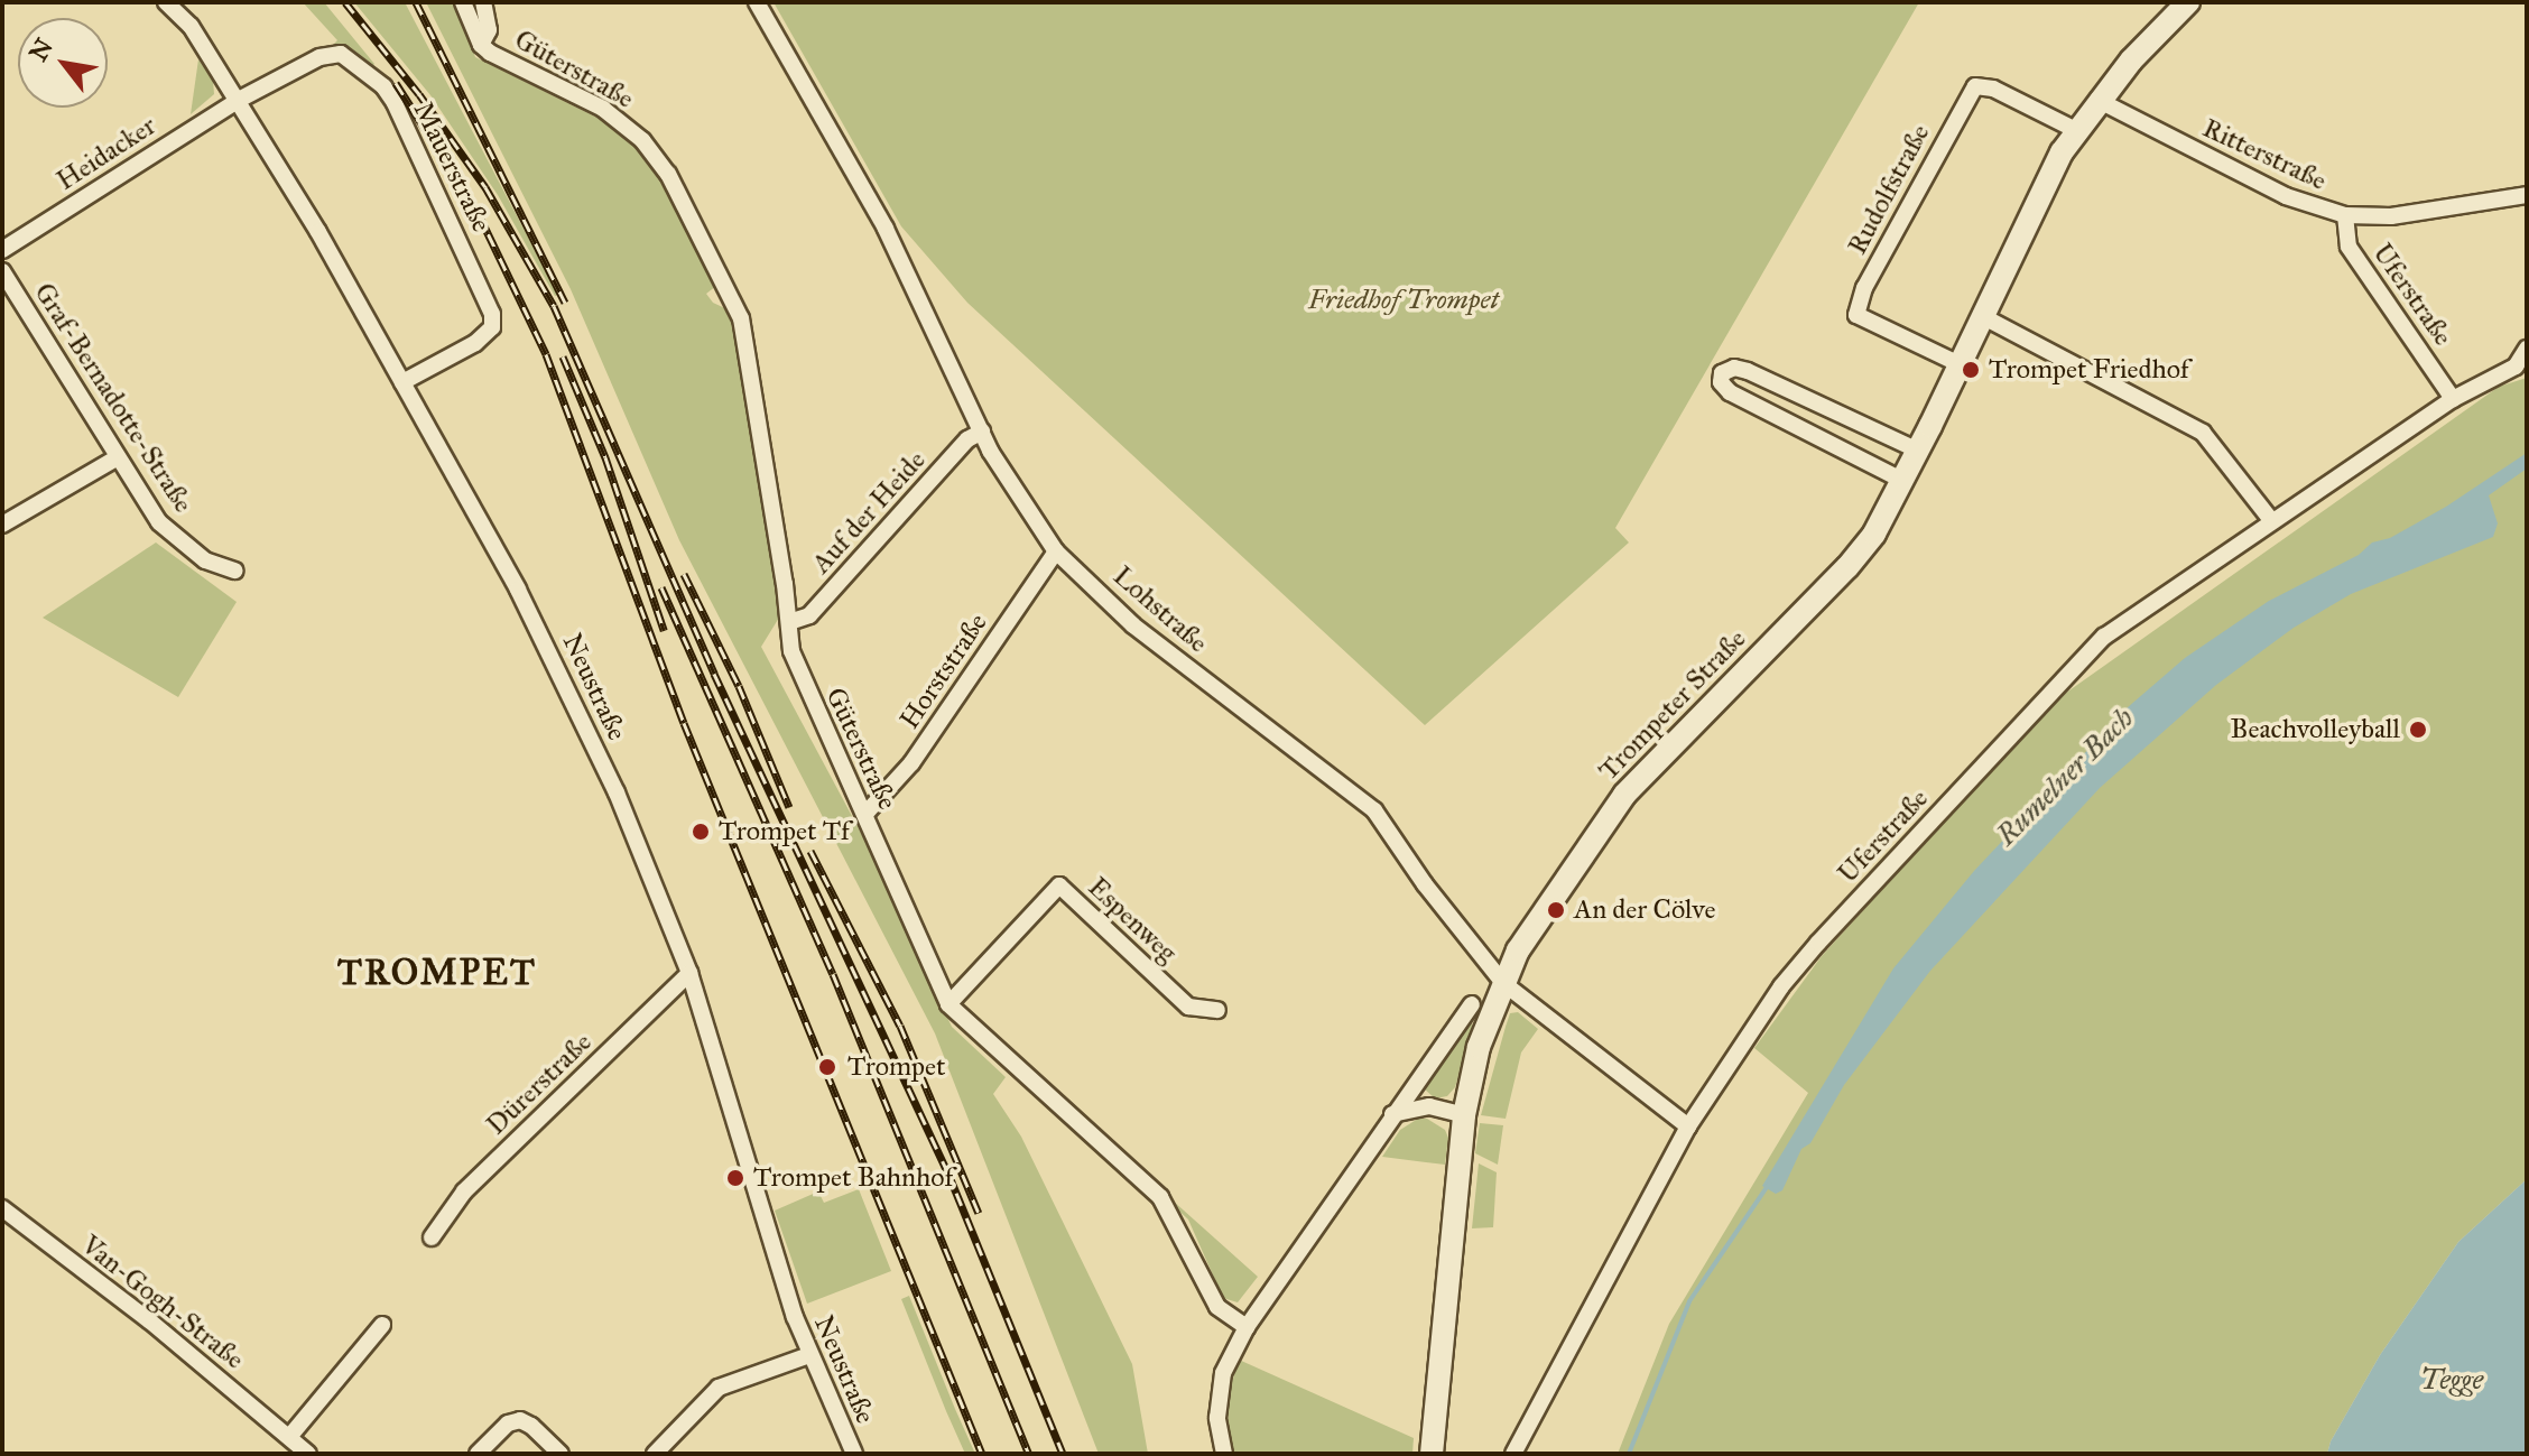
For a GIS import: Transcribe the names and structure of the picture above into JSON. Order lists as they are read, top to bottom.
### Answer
{
  "streets": {
    "street": [
      "Güterstraße",
      "Heidacker",
      "Ritterstraße",
      "Mauerstraße",
      "Rudolfstraße",
      "Uferstraße",
      "Graf-Bernadotte-Straße",
      "Auf der Heide",
      "Lohstraße",
      "Horststraße",
      "Neustraße",
      "Trompeter Straße",
      "Espenweg",
      "Dürerstraße",
      "Van-Gogh-Straße"
    ]
  },
  "crossings": [
    ["Güterstraße", "Auf der Heide"],
    ["Güterstraße", "Horststraße"],
    ["Güterstraße", "Espenweg"],
    ["Heidacker", "Mauerstraße"],
    ["Heidacker", "Neustraße"],
    ["Ritterstraße", "Uferstraße"],
    ["Ritterstraße", "Trompeter Straße"],
    ["Mauerstraße", "Neustraße"],
    ["Rudolfstraße", "Trompeter Straße"],
    ["Uferstraße", "Lohstraße"],
    ["Auf der Heide", "Lohstraße"],
    ["Lohstraße", "Horststraße"],
    ["Lohstraße", "Trompeter Straße"],
    ["Neustraße", "Dürerstraße"]
  ],
  "districts": ["TROMPET"],
  "water": ["Rumelner Bach", "Tegge"],
  "parks": ["Friedhof Trompet"],
  "places": [
    "Trompet Friedhof",
    "Beachvolleyball",
    "Trompet Tf",
    "An der Cölve",
    "Trompet",
    "Trompet Bahnhof"
  ],
  "north": "top left"
}
